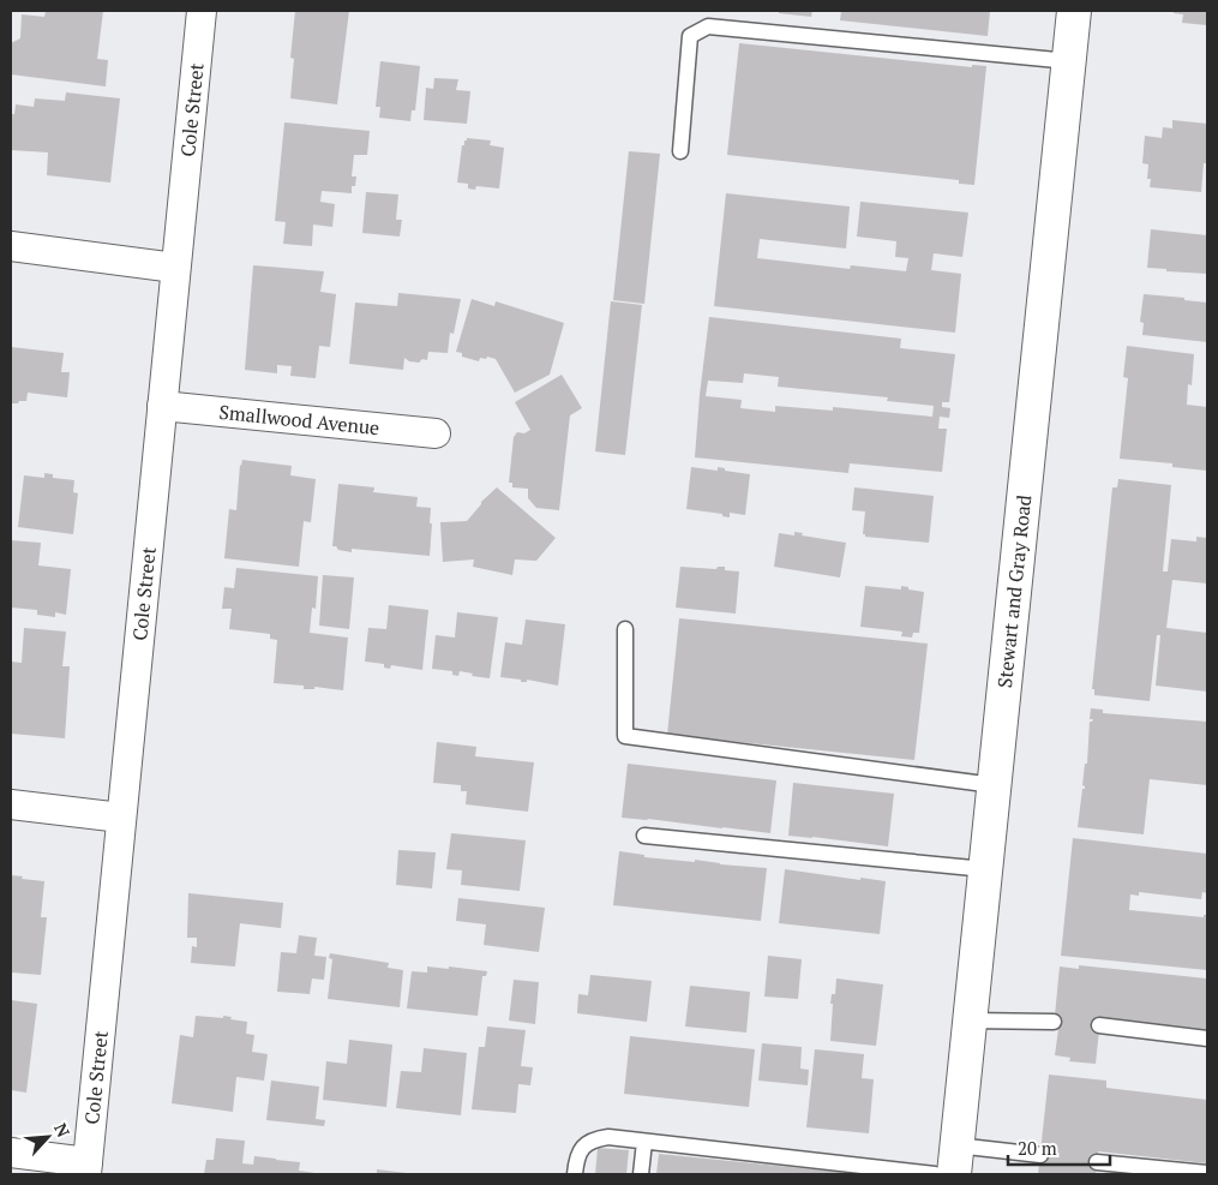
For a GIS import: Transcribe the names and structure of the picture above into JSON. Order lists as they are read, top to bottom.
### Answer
{
  "streets": {
    "main road": ["Stewart and Gray Road"],
    "street": ["Cole Street", "Smallwood Avenue"]
  },
  "crossings": [
    ["Cole Street", "Smallwood Avenue"]
  ],
  "scale_bar": "20 m",
  "north": "top right"
}
